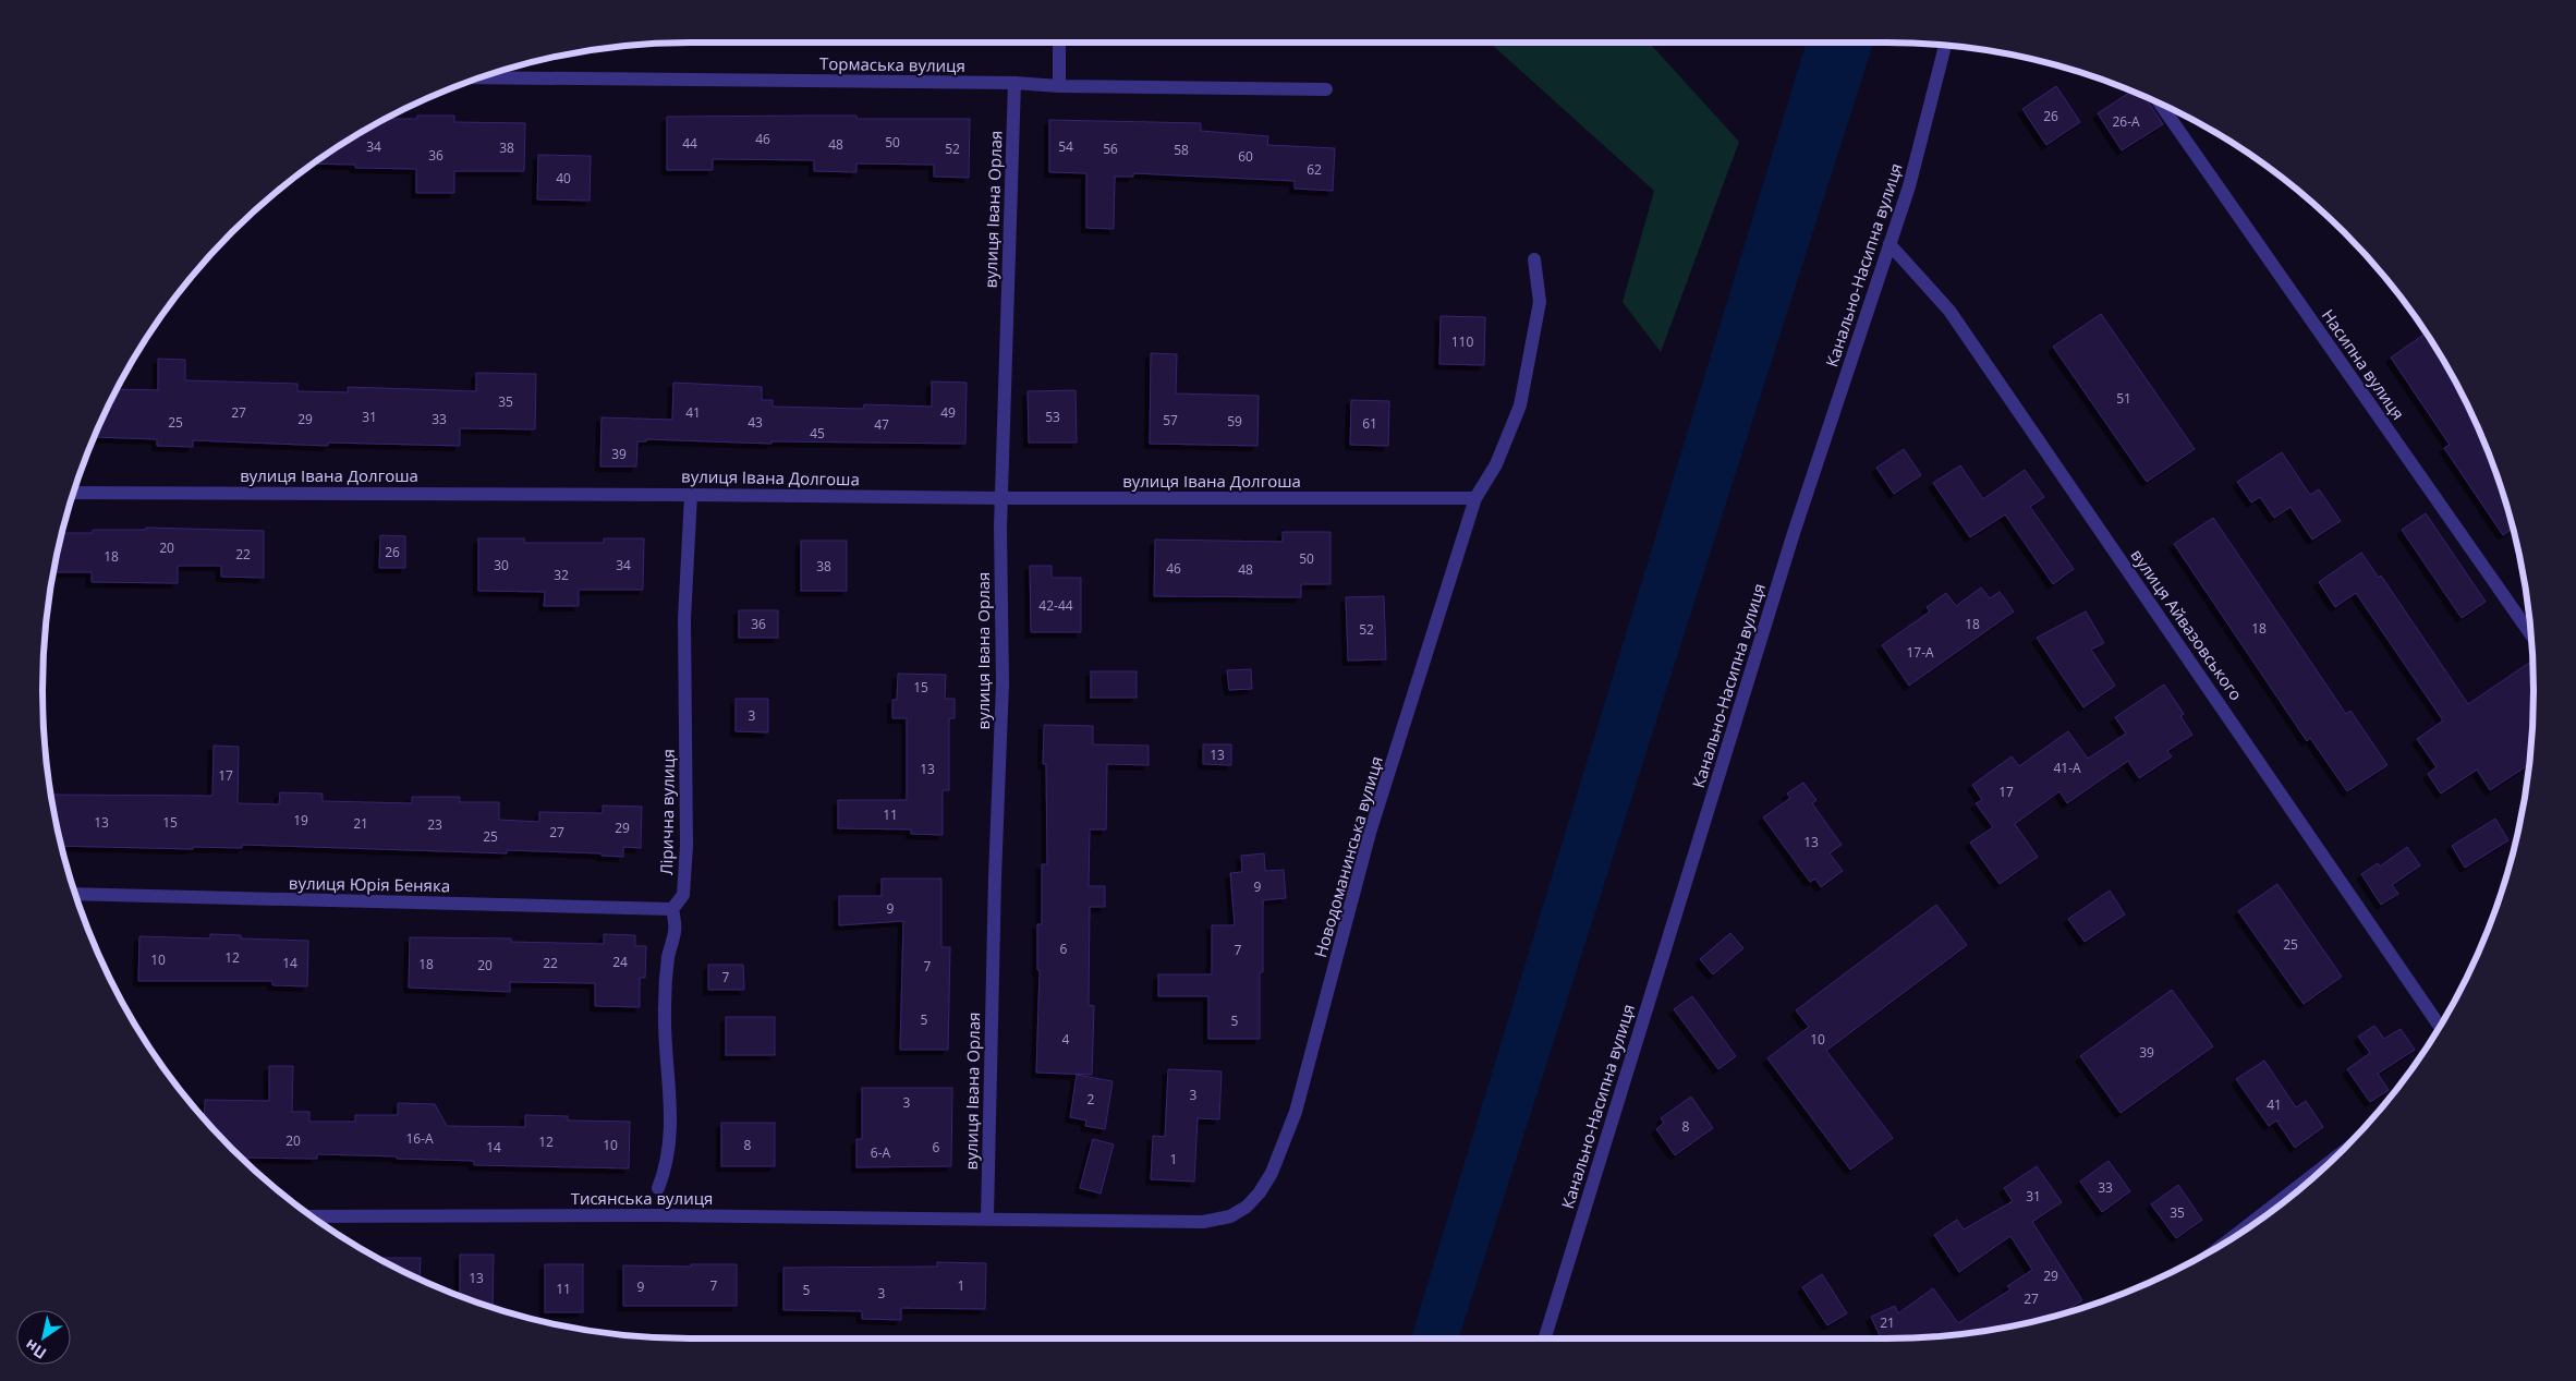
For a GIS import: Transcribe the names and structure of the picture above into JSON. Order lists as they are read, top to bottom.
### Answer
{
  "streets": {
    "street": [
      "Тормаська вулиця",
      "вулиця Івана Орлая",
      "Канально-Насипна вулиця",
      "Насипна вулиця",
      "вулиця Івана Долгоша",
      "вулиця Айвазовського",
      "Лірична вулиця",
      "Новодоманинська вулиця",
      "вулиця Юрія Беняка",
      "Тисянська вулиця"
    ]
  },
  "crossings": [
    ["Тормаська вулиця", "вулиця Івана Орлая"],
    ["вулиця Івана Орлая", "вулиця Івана Долгоша"],
    ["вулиця Івана Орлая", "Новодоманинська вулиця"],
    ["вулиця Івана Орлая", "Тисянська вулиця"],
    ["Канально-Насипна вулиця", "вулиця Айвазовського"],
    ["вулиця Івана Долгоша", "Лірична вулиця"],
    ["вулиця Івана Долгоша", "Новодоманинська вулиця"],
    ["Лірична вулиця", "вулиця Юрія Беняка"],
    ["Новодоманинська вулиця", "Тисянська вулиця"]
  ],
  "house_numbers": [
    "26",
    "26-А",
    "46",
    "50",
    "44",
    "48",
    "34",
    "54",
    "38",
    "52",
    "56",
    "58",
    "36",
    "60",
    "62",
    "40",
    "110",
    "51",
    "35",
    "27",
    "41",
    "49",
    "31",
    "53",
    "29",
    "33",
    "57",
    "59",
    "25",
    "43",
    "61",
    "47",
    "45",
    "39",
    "20",
    "26",
    "22",
    "18",
    "50",
    "30",
    "34",
    "38",
    "46",
    "48",
    "32",
    "42-44",
    "36",
    "18",
    "18",
    "52",
    "17-А",
    "15",
    "3",
    "13",
    "41-А",
    "13",
    "17",
    "17",
    "11",
    "19",
    "13",
    "15",
    "21",
    "23",
    "29",
    "27",
    "25",
    "13",
    "9",
    "9",
    "25",
    "6",
    "7",
    "12",
    "10",
    "24",
    "14",
    "22",
    "18",
    "20",
    "7",
    "7",
    "5",
    "5",
    "4",
    "10",
    "39",
    "3",
    "2",
    "3",
    "41",
    "8",
    "16-А",
    "20",
    "12",
    "10",
    "8",
    "14",
    "6",
    "6-А",
    "1",
    "33",
    "31",
    "35",
    "29",
    "13",
    "7",
    "1",
    "9",
    "11",
    "5",
    "3",
    "27",
    "21"
  ],
  "north": "bottom left"
}
